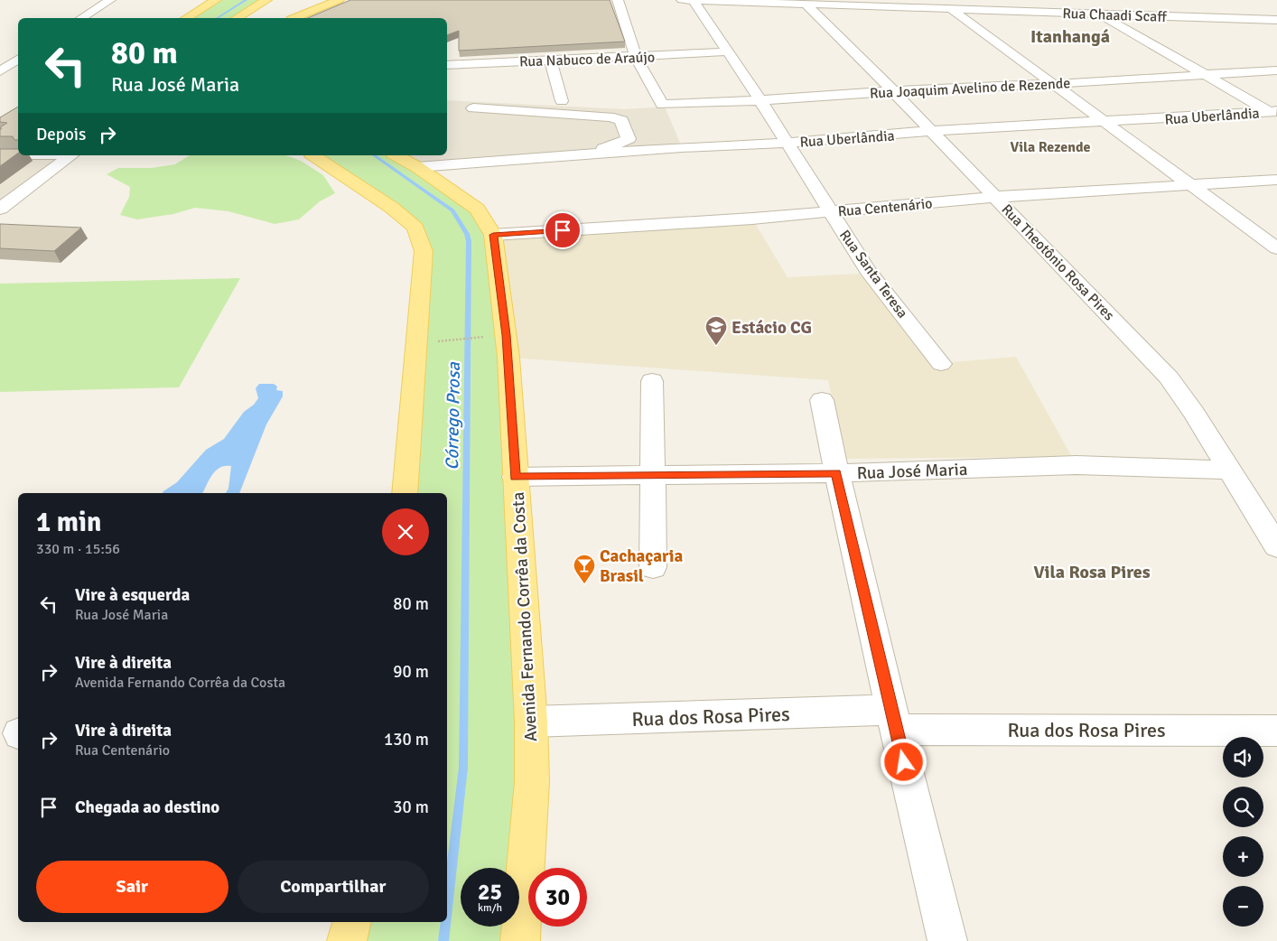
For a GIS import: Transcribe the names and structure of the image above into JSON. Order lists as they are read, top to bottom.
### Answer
{
  "streets": {
    "main road": ["Avenida Fernando Corrêa da Costa"],
    "street": [
      "Rua Chaadi Scaff",
      "Rua Nabuco de Araújo",
      "Rua Joaquim Avelino de Rezende",
      "Rua Uberlândia",
      "Rua Centenário",
      "Rua Theotônio Rosa Pires",
      "Rua Santa Teresa",
      "Rua José Maria",
      "Rua dos Rosa Pires"
    ]
  },
  "crossings": [
    ["Rua Chaadi Scaff", "Rua Theotônio Rosa Pires"],
    ["Rua Chaadi Scaff", "Rua Santa Teresa"],
    ["Rua Nabuco de Araújo", "Rua Joaquim Avelino de Rezende"],
    ["Rua Nabuco de Araújo", "Rua Santa Teresa"],
    ["Rua Joaquim Avelino de Rezende", "Rua Theotônio Rosa Pires"],
    ["Rua Joaquim Avelino de Rezende", "Rua Santa Teresa"],
    ["Rua Uberlândia", "Rua Theotônio Rosa Pires"],
    ["Rua Uberlândia", "Rua Santa Teresa"],
    ["Rua Uberlândia", "Avenida Fernando Corrêa da Costa"],
    ["Rua Centenário", "Rua Theotônio Rosa Pires"],
    ["Rua Centenário", "Rua Santa Teresa"],
    ["Rua Centenário", "Avenida Fernando Corrêa da Costa"],
    ["Rua Theotônio Rosa Pires", "Rua José Maria"],
    ["Rua José Maria", "Avenida Fernando Corrêa da Costa"],
    ["Avenida Fernando Corrêa da Costa", "Rua dos Rosa Pires"]
  ],
  "districts": ["Itanhangá", "Vila Rezende", "Vila Rosa Pires"],
  "water": ["Córrego Prosa"],
  "places": {
    "school or university": ["Estácio CG"],
    "bar": ["Cachaçaria Brasil"]
  },
  "page": {
    "turn": ["80 m", "Rua José Maria"],
    "then": "Depois",
    "heading": ["1 min", "330 m · 15:56"],
    "list": [
      {
        "name": "Vire à esquerda",
        "note": "Rua José Maria",
        "value": "80 m"
      },
      {
        "name": "Vire à direita",
        "note": "Avenida Fernando Corrêa da Costa",
        "value": "90 m"
      },
      {
        "name": "Vire à direita",
        "note": "Rua Centenário",
        "value": "130 m"
      },
      {
        "name": "Chegada ao destino",
        "value": "30 m"
      }
    ],
    "map_buttons": ["+", "−"],
    "buttons": ["Sair", "Compartilhar"],
    "speed": "25 km/h",
    "limit": "30"
  }
}
